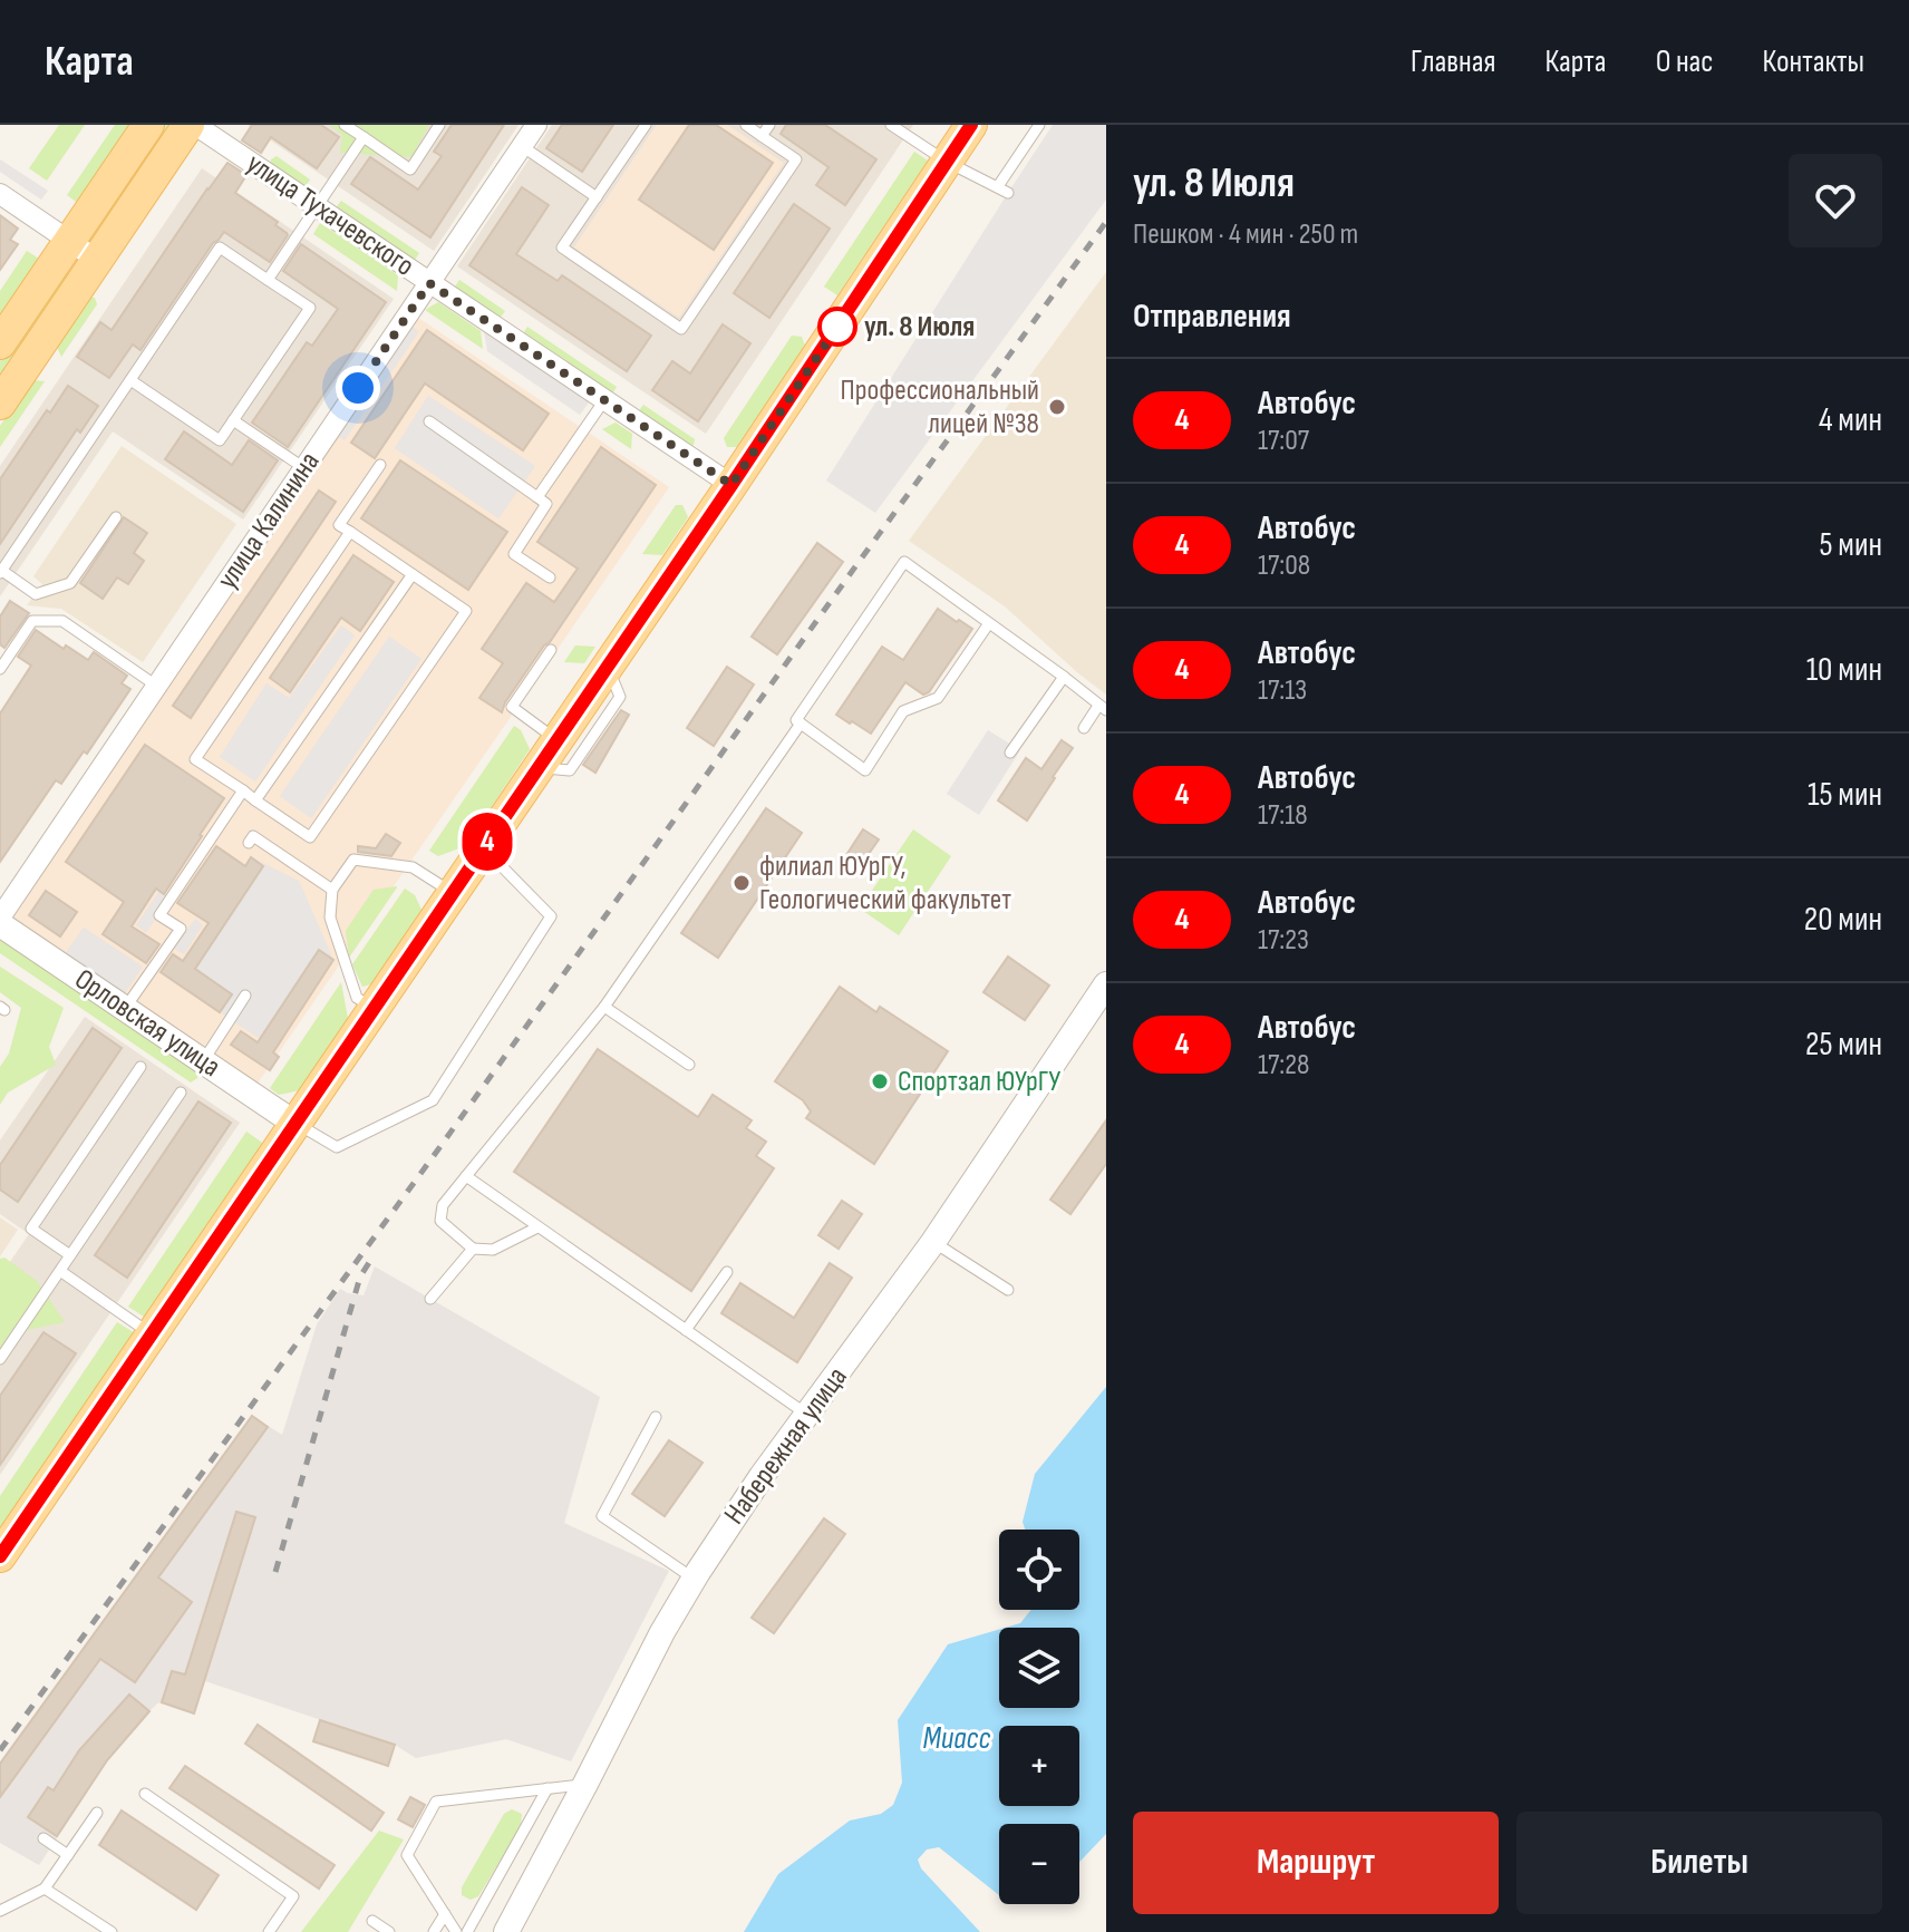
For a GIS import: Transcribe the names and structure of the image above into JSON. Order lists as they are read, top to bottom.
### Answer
{
  "streets": {
    "street": [
      "улица Тухачевского",
      "улица Калинина",
      "Орловская улица",
      "Набережная улица"
    ]
  },
  "crossings": [
    ["улица Тухачевского", "улица Калинина"]
  ],
  "water": ["Миасс"],
  "places": [
    "ул. 8 Июля",
    "Профессиональный лицей №38",
    "филиал ЮУрГУ, Геологический факультет",
    "Спортзал ЮУрГУ"
  ],
  "lines": ["bus line 4"],
  "page": {
    "header": "Карта",
    "nav": [
      "Главная",
      "Карта",
      "О нас",
      "Контакты"
    ],
    "on_map": "4",
    "heading": [
      ["ул. 8 Июля", "Пешком · 4 мин · 250 m"],
      "Отправления"
    ],
    "list": [
      {
        "mark": "4",
        "name": "Автобус",
        "note": "17:07",
        "value": "4 мин"
      },
      {
        "mark": "4",
        "name": "Автобус",
        "note": "17:08",
        "value": "5 мин"
      },
      {
        "mark": "4",
        "name": "Автобус",
        "note": "17:13",
        "value": "10 мин"
      },
      {
        "mark": "4",
        "name": "Автобус",
        "note": "17:18",
        "value": "15 мин"
      },
      {
        "mark": "4",
        "name": "Автобус",
        "note": "17:23",
        "value": "20 мин"
      },
      {
        "mark": "4",
        "name": "Автобус",
        "note": "17:28",
        "value": "25 мин"
      }
    ],
    "map_buttons": ["+", "−"],
    "buttons": ["Маршрут", "Билеты"]
  }
}
